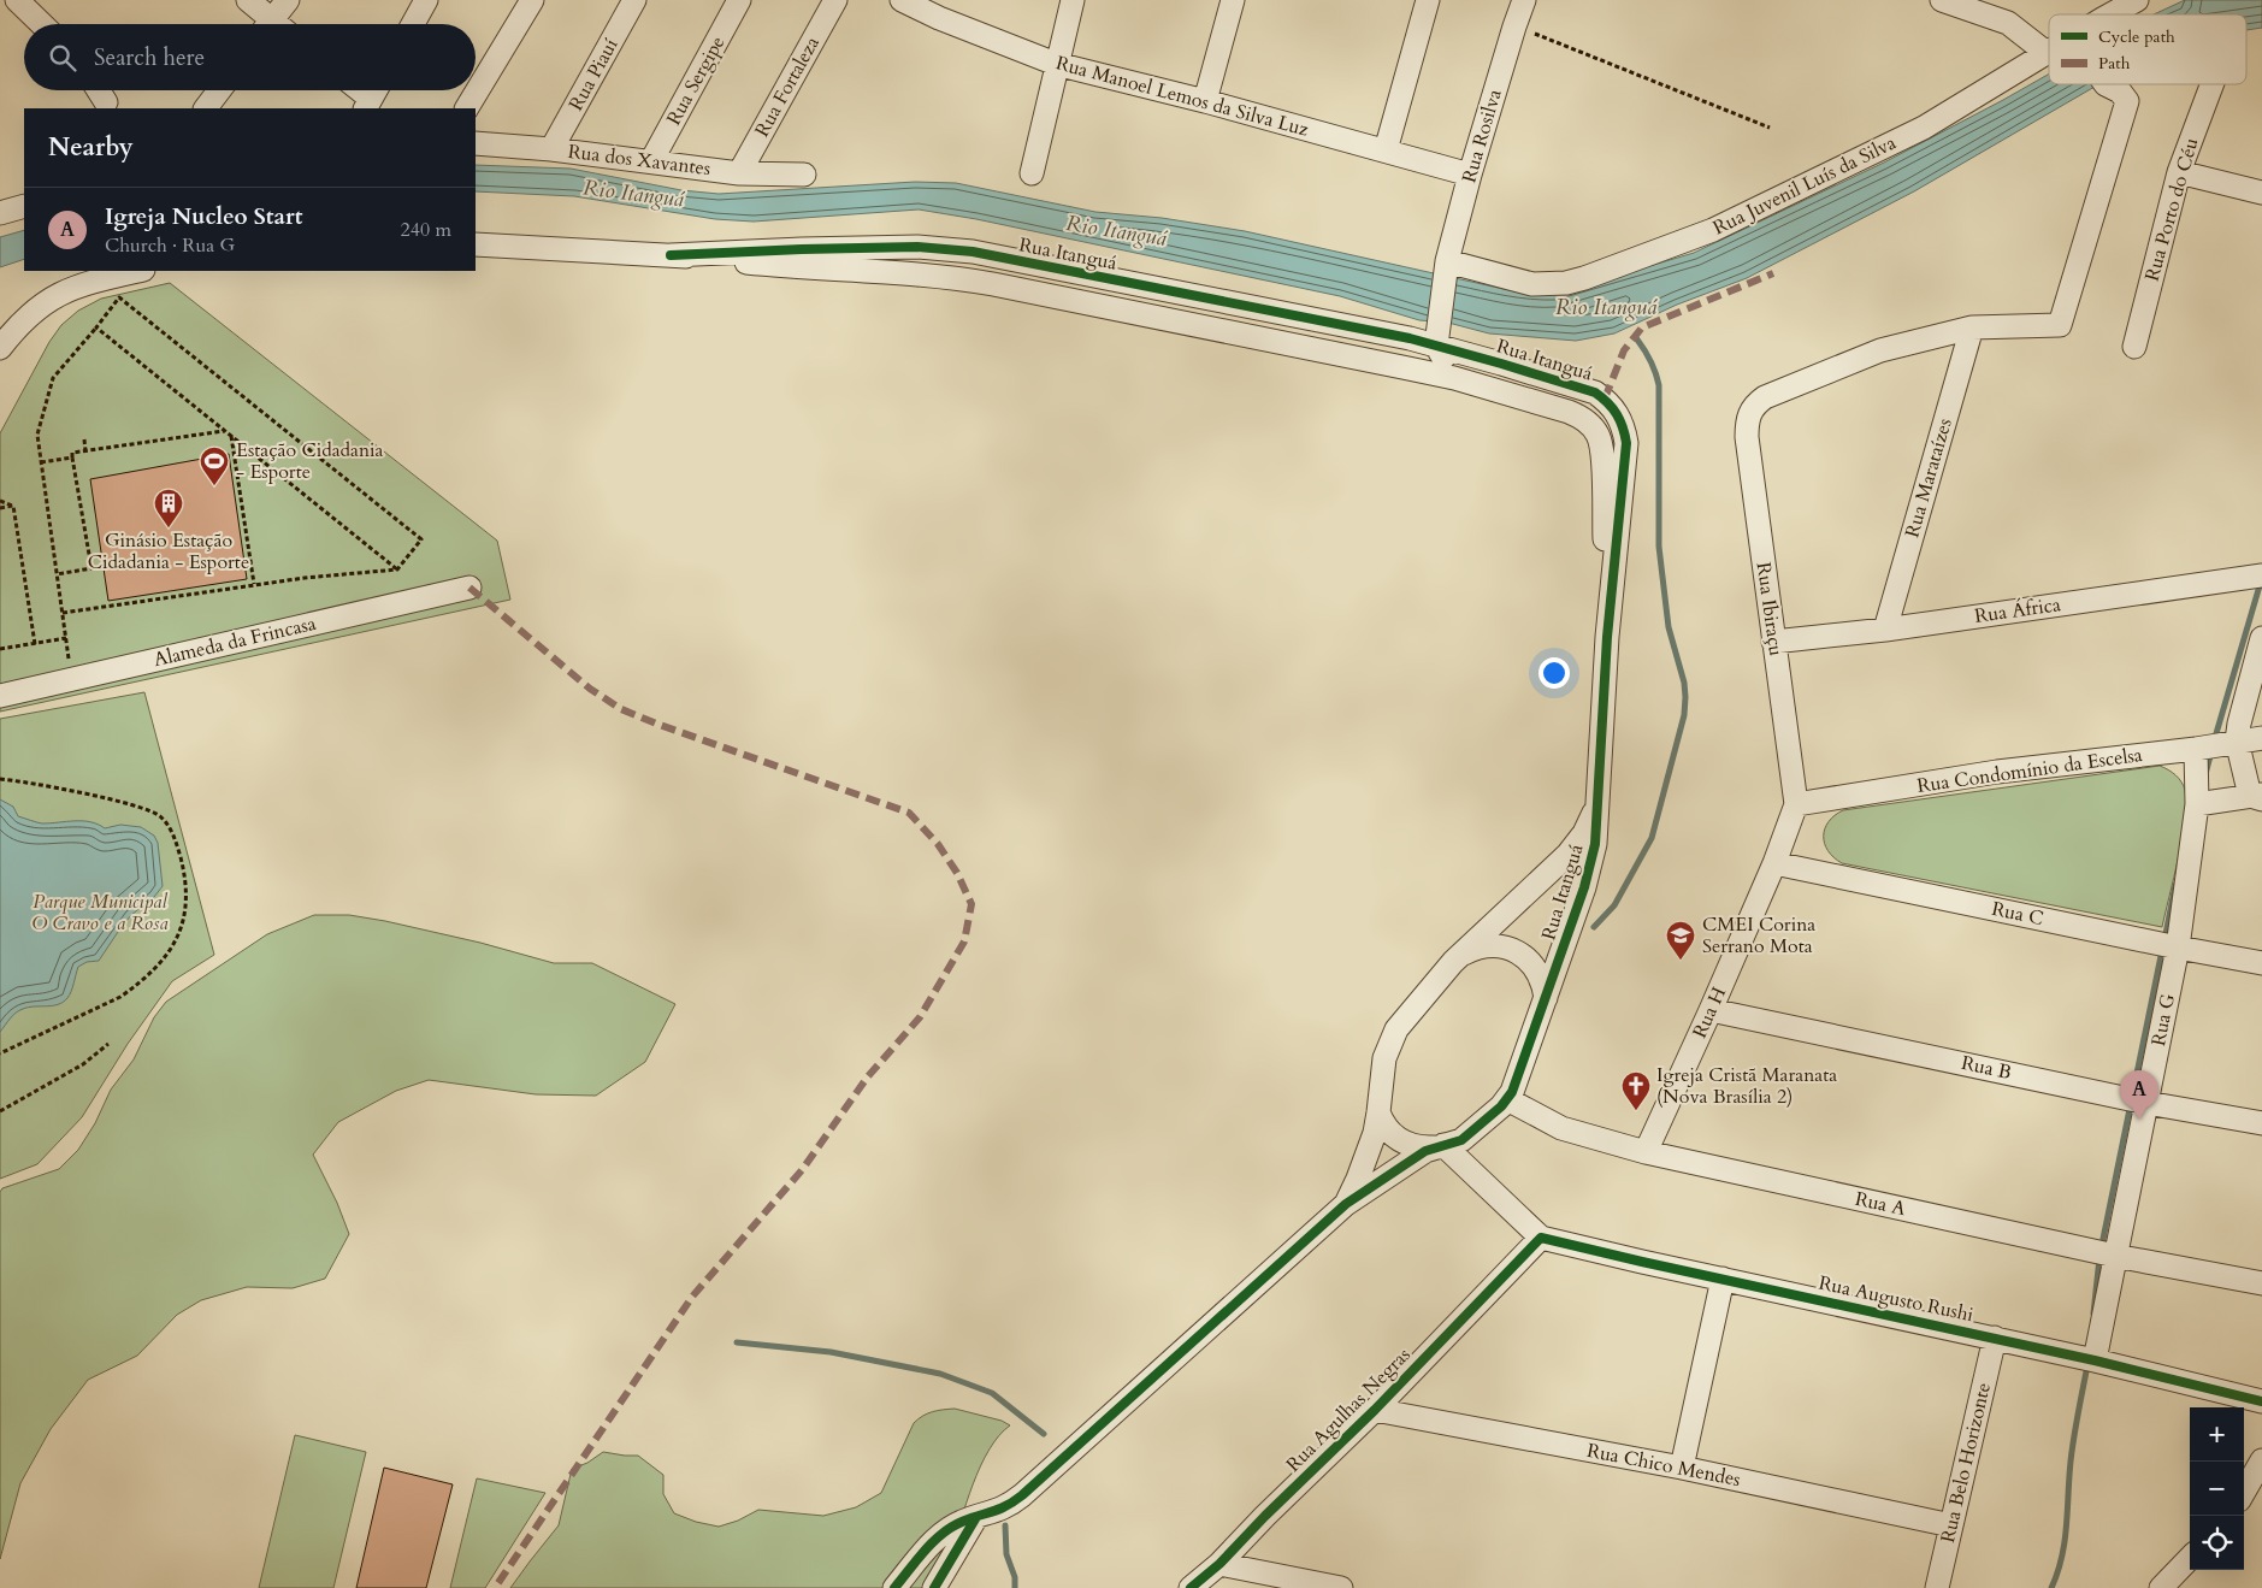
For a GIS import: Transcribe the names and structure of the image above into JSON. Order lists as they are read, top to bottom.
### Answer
{
  "streets": {
    "street": [
      "Rua Piauí",
      "Rua Sergipe",
      "Rua Fortaleza",
      "Rua Manoel Lemos da Silva Luz",
      "Rua Rosilva",
      "Rua dos Xavantes",
      "Rua Juvenil Luís da Silva",
      "Rua Porto do Céu",
      "Rua Itanguá",
      "Rua Marataízes",
      "Rua Ibiraçu",
      "Rua África",
      "Alameda da Frincasa",
      "Rua Condomínio da Escelsa",
      "Rua C",
      "Rua H",
      "Rua G",
      "Rua B",
      "Rua A",
      "Rua Augusto Rushi",
      "Rua Agulhas Negras",
      "Rua Belo Horizonte",
      "Rua Chico Mendes"
    ]
  },
  "crossings": [
    ["Rua Piauí", "Rua dos Xavantes"],
    ["Rua Sergipe", "Rua dos Xavantes"],
    ["Rua Fortaleza", "Rua dos Xavantes"],
    ["Rua Manoel Lemos da Silva Luz", "Rua Rosilva"],
    ["Rua Rosilva", "Rua Juvenil Luís da Silva"],
    ["Rua Rosilva", "Rua Itanguá"],
    ["Rua Itanguá", "Rua A"],
    ["Rua Marataízes", "Rua Ibiraçu"],
    ["Rua Marataízes", "Rua África"],
    ["Rua Ibiraçu", "Rua África"],
    ["Rua Ibiraçu", "Rua Condomínio da Escelsa"],
    ["Rua Ibiraçu", "Rua H"],
    ["Rua Condomínio da Escelsa", "Rua H"],
    ["Rua Condomínio da Escelsa", "Rua G"],
    ["Rua C", "Rua H"],
    ["Rua C", "Rua G"],
    ["Rua H", "Rua B"],
    ["Rua H", "Rua A"],
    ["Rua G", "Rua B"],
    ["Rua G", "Rua A"],
    ["Rua G", "Rua Augusto Rushi"],
    ["Rua Augusto Rushi", "Rua Agulhas Negras"],
    ["Rua Augusto Rushi", "Rua Belo Horizonte"],
    ["Rua Agulhas Negras", "Rua Chico Mendes"],
    ["Rua Belo Horizonte", "Rua Chico Mendes"]
  ],
  "water": ["Rio Itanguá"],
  "parks": ["Parque Municipal O Cravo e a Rosa"],
  "places": {
    "sports": ["Estação Cidadania - Esporte"],
    "building": ["Ginásio Estação Cidadania - Esporte"],
    "school or university": ["CMEI Corina Serrano Mota"],
    "church": ["Igreja Cristã Maranata (Nova Brasília 2)"]
  },
  "legend": ["Cycle path", "Path"],
  "page": {
    "search": "Search here",
    "heading": "Nearby",
    "list": [
      {
        "mark": "A",
        "name": "Igreja Nucleo Start",
        "note": "Church · Rua G",
        "value": "240 m"
      }
    ],
    "pins": "A",
    "map_buttons": ["+", "−"]
  }
}
